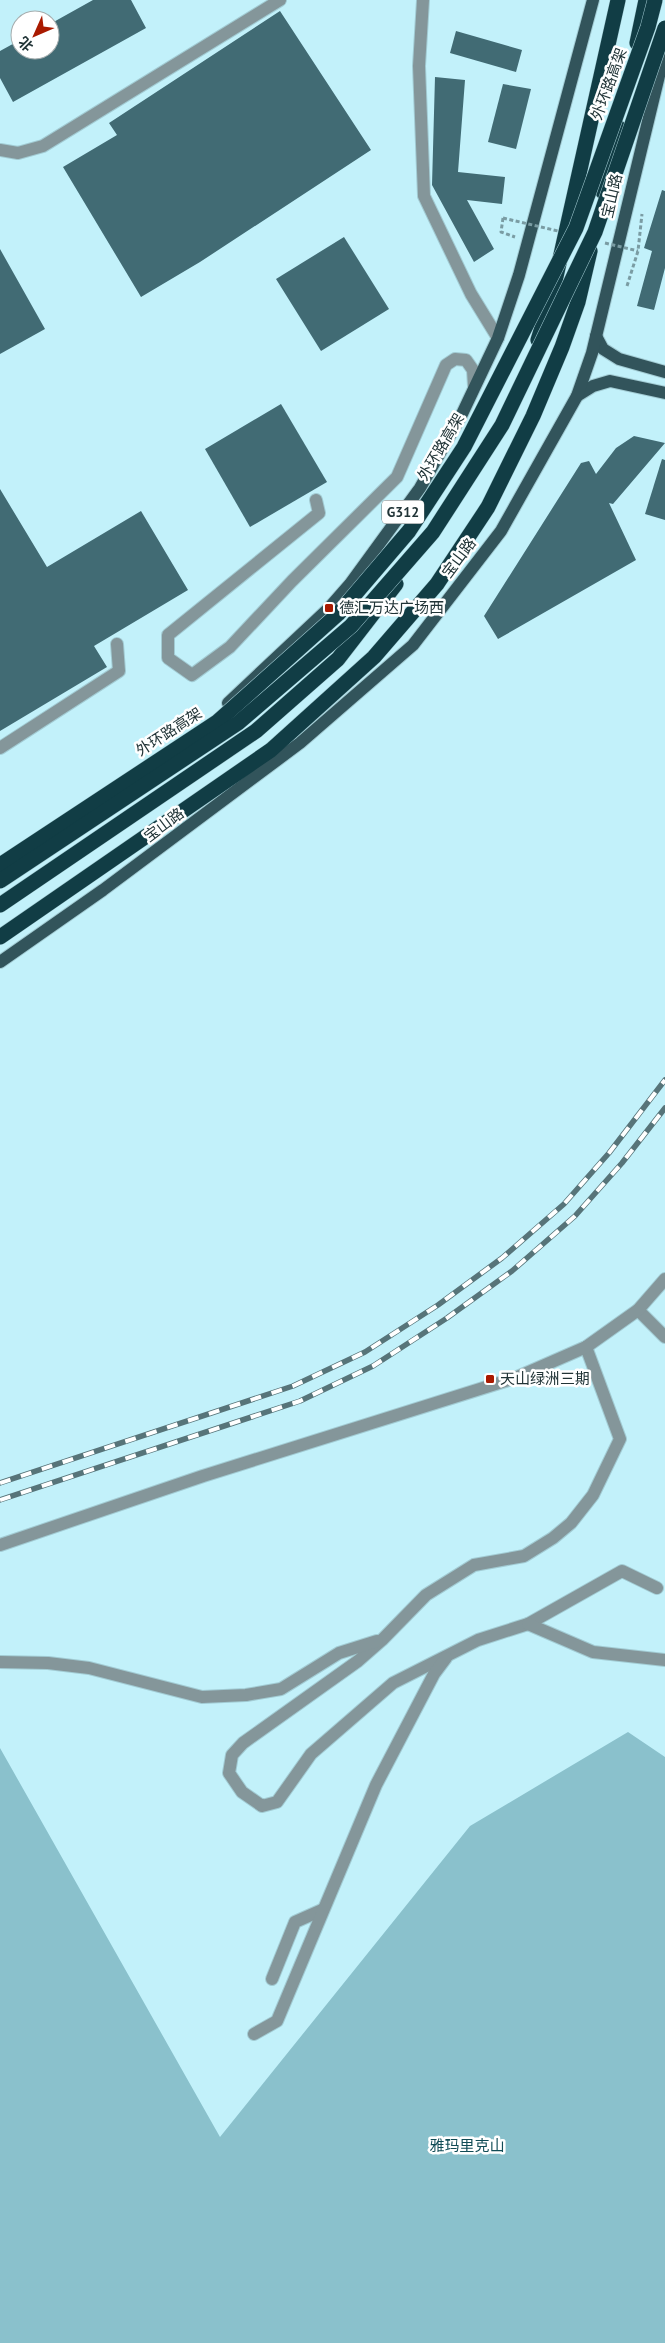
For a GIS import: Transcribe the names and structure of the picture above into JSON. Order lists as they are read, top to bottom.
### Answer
{
  "streets": {
    "highway": ["外环路高架"],
    "main road": ["宝山路", "G312"]
  },
  "crossings": [
    ["外环路高架", "G312"]
  ],
  "parks": ["雅玛里克山"],
  "places": {
    "transit": ["德汇万达广场西", "天山绿洲三期"]
  },
  "north": "bottom left"
}
